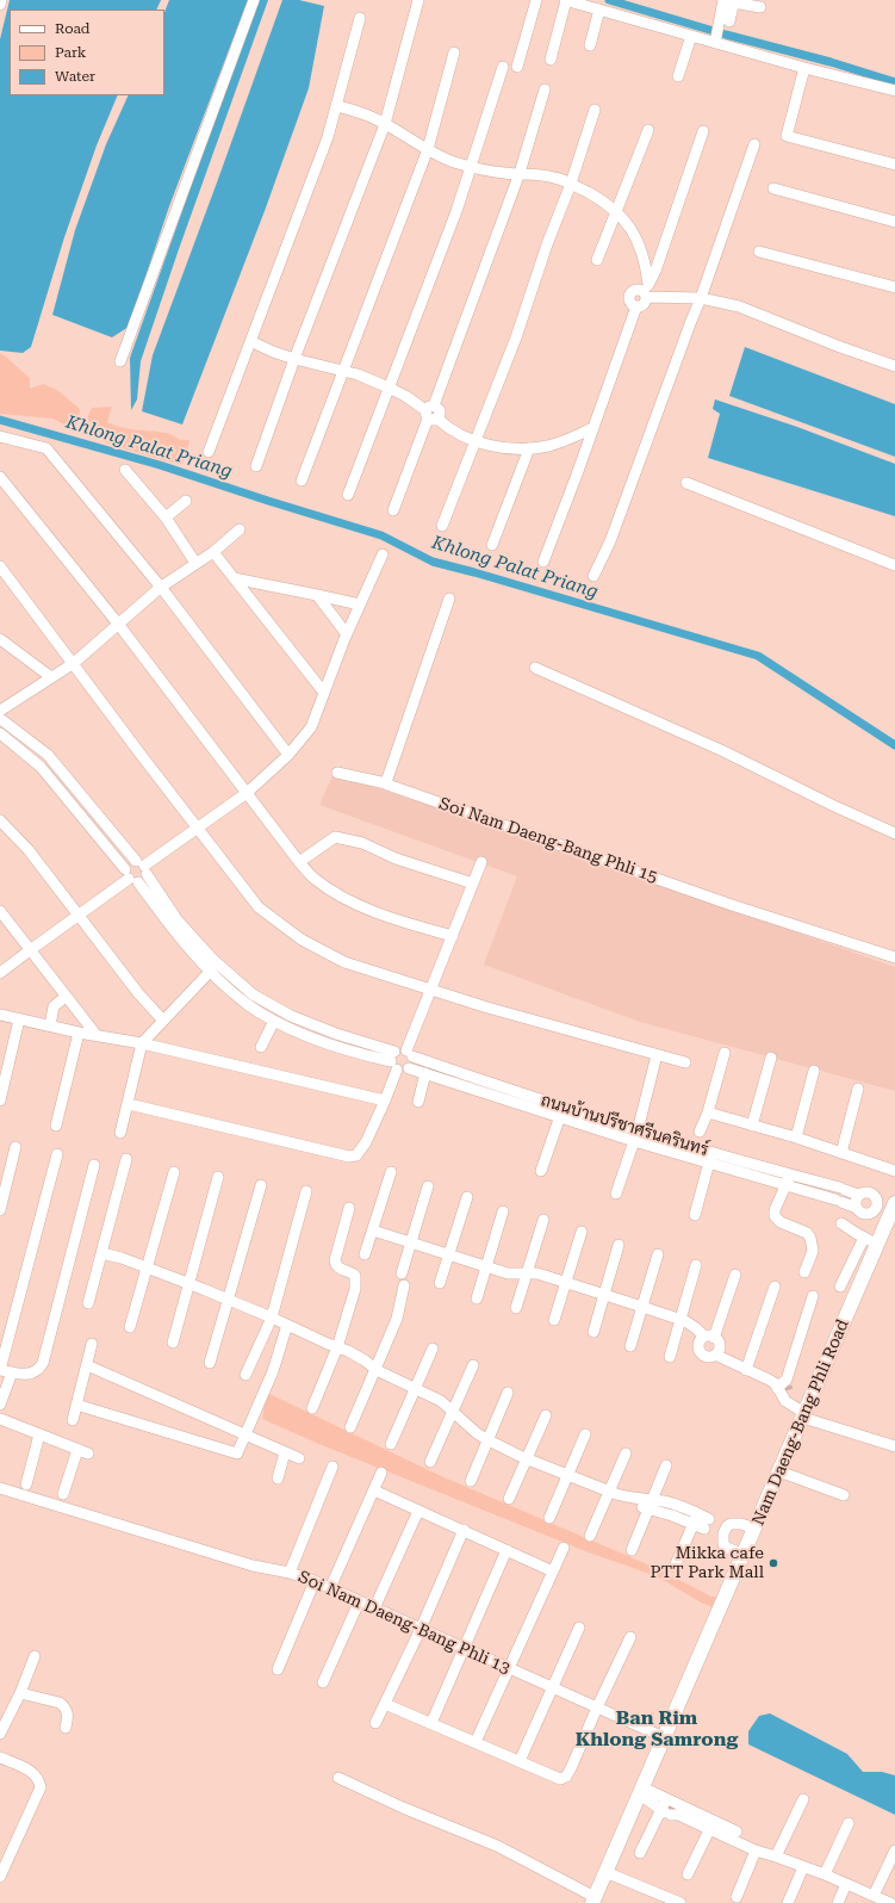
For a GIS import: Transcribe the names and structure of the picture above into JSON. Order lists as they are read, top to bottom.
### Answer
{
  "streets": {
    "main road": ["Nam Daeng-Bang Phli Road"],
    "street": ["Soi Nam Daeng-Bang Phli 15", "ถนนบ้านปรีชาศรีนครินทร์", "Soi Nam Daeng-Bang Phli 13"]
  },
  "crossings": [
    ["Nam Daeng-Bang Phli Road", "Soi Nam Daeng-Bang Phli 13"]
  ],
  "districts": ["Ban Rim Khlong Samrong"],
  "water": ["Khlong Palat Priang"],
  "places": ["Mikka cafe PTT Park Mall"],
  "legend": ["Road", "Park", "Water"]
}
